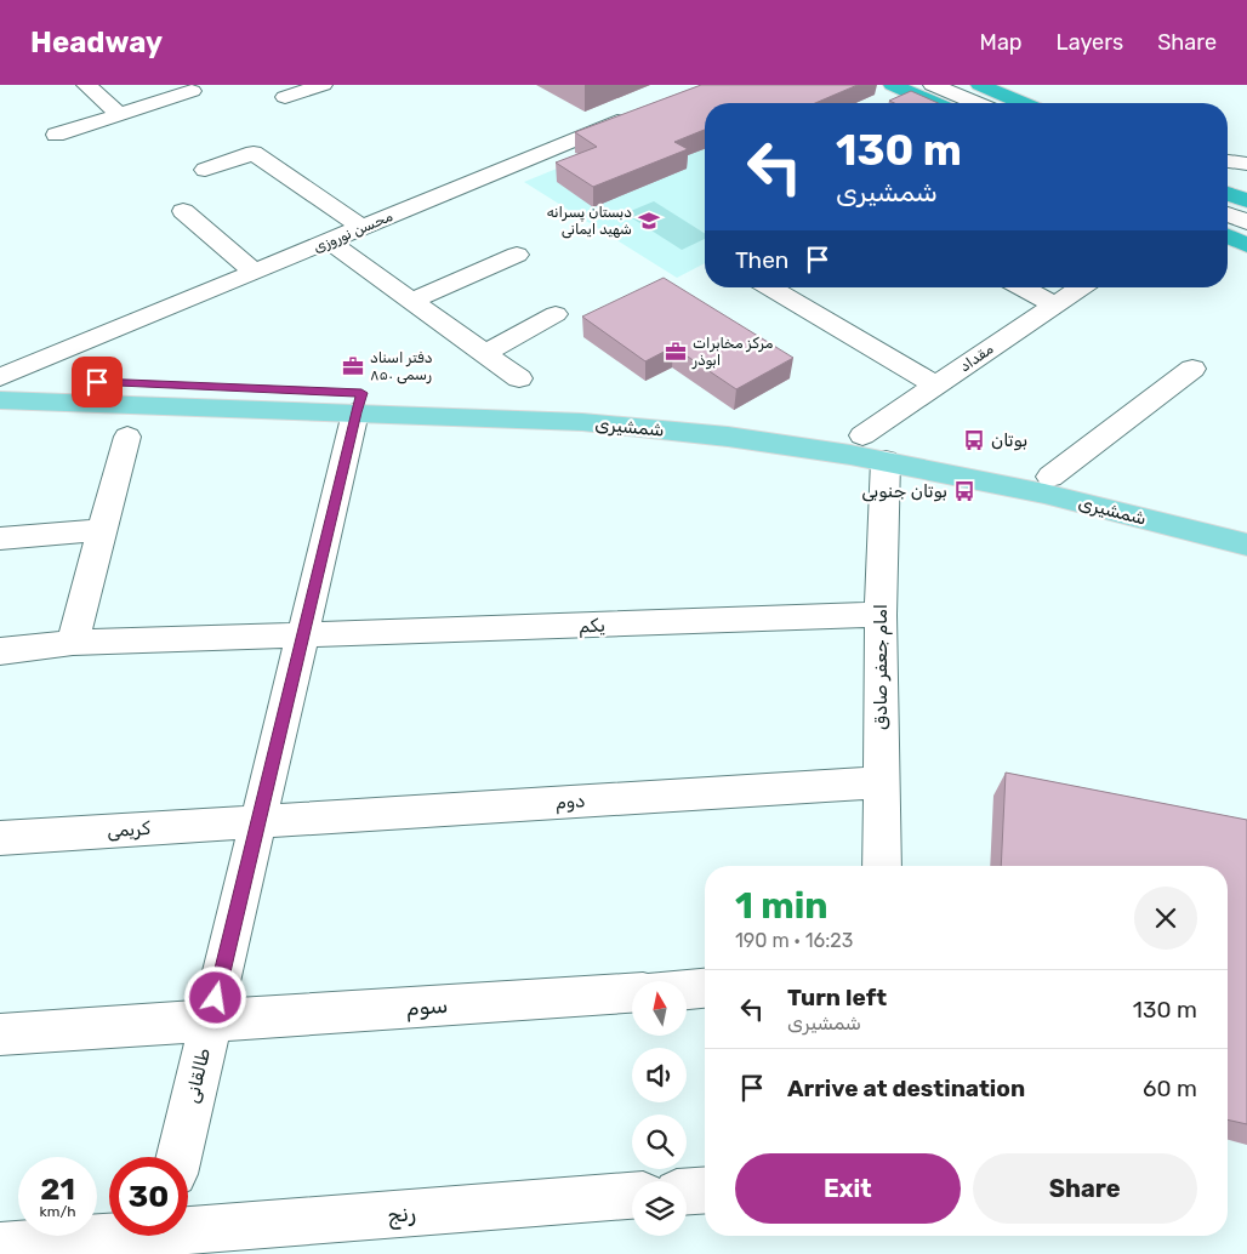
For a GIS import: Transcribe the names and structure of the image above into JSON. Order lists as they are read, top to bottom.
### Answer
{
  "streets": {
    "main road": ["شمشیری"],
    "street": [
      "محسن نوروزی",
      "مقداد",
      "یکم",
      "امام جعفر صادق",
      "دوم",
      "کریمی",
      "سوم",
      "طالقانی",
      "رنج"
    ]
  },
  "crossings": [
    ["محسن نوروزی", "شمشیری"],
    ["مقداد", "شمشیری"],
    ["شمشیری", "امام جعفر صادق"],
    ["شمشیری", "طالقانی"],
    ["یکم", "امام جعفر صادق"],
    ["یکم", "طالقانی"],
    ["امام جعفر صادق", "دوم"],
    ["دوم", "کریمی"],
    ["دوم", "طالقانی"],
    ["کریمی", "طالقانی"],
    ["سوم", "طالقانی"]
  ],
  "places": {
    "school or university": ["دبستان پسرانه شهید ایمانی"],
    "office": ["مرکز مخابرات ابوذر", "دفتر اسناد رسمی ۸۵۰"],
    "bus stop": ["بوتان", "بوتان جنوبی"]
  },
  "north": "top",
  "page": {
    "header": "Headway",
    "nav": ["Map", "Layers", "Share"],
    "turn": ["130 m", "شمشیری"],
    "then": "Then",
    "heading": ["1 min", "190 m · 16:23"],
    "list": [
      {
        "name": "Turn left",
        "note": "شمشیری",
        "value": "130 m"
      },
      {
        "name": "Arrive at destination",
        "value": "60 m"
      }
    ],
    "buttons": ["Exit", "Share"],
    "speed": "21 km/h",
    "limit": "30"
  }
}
